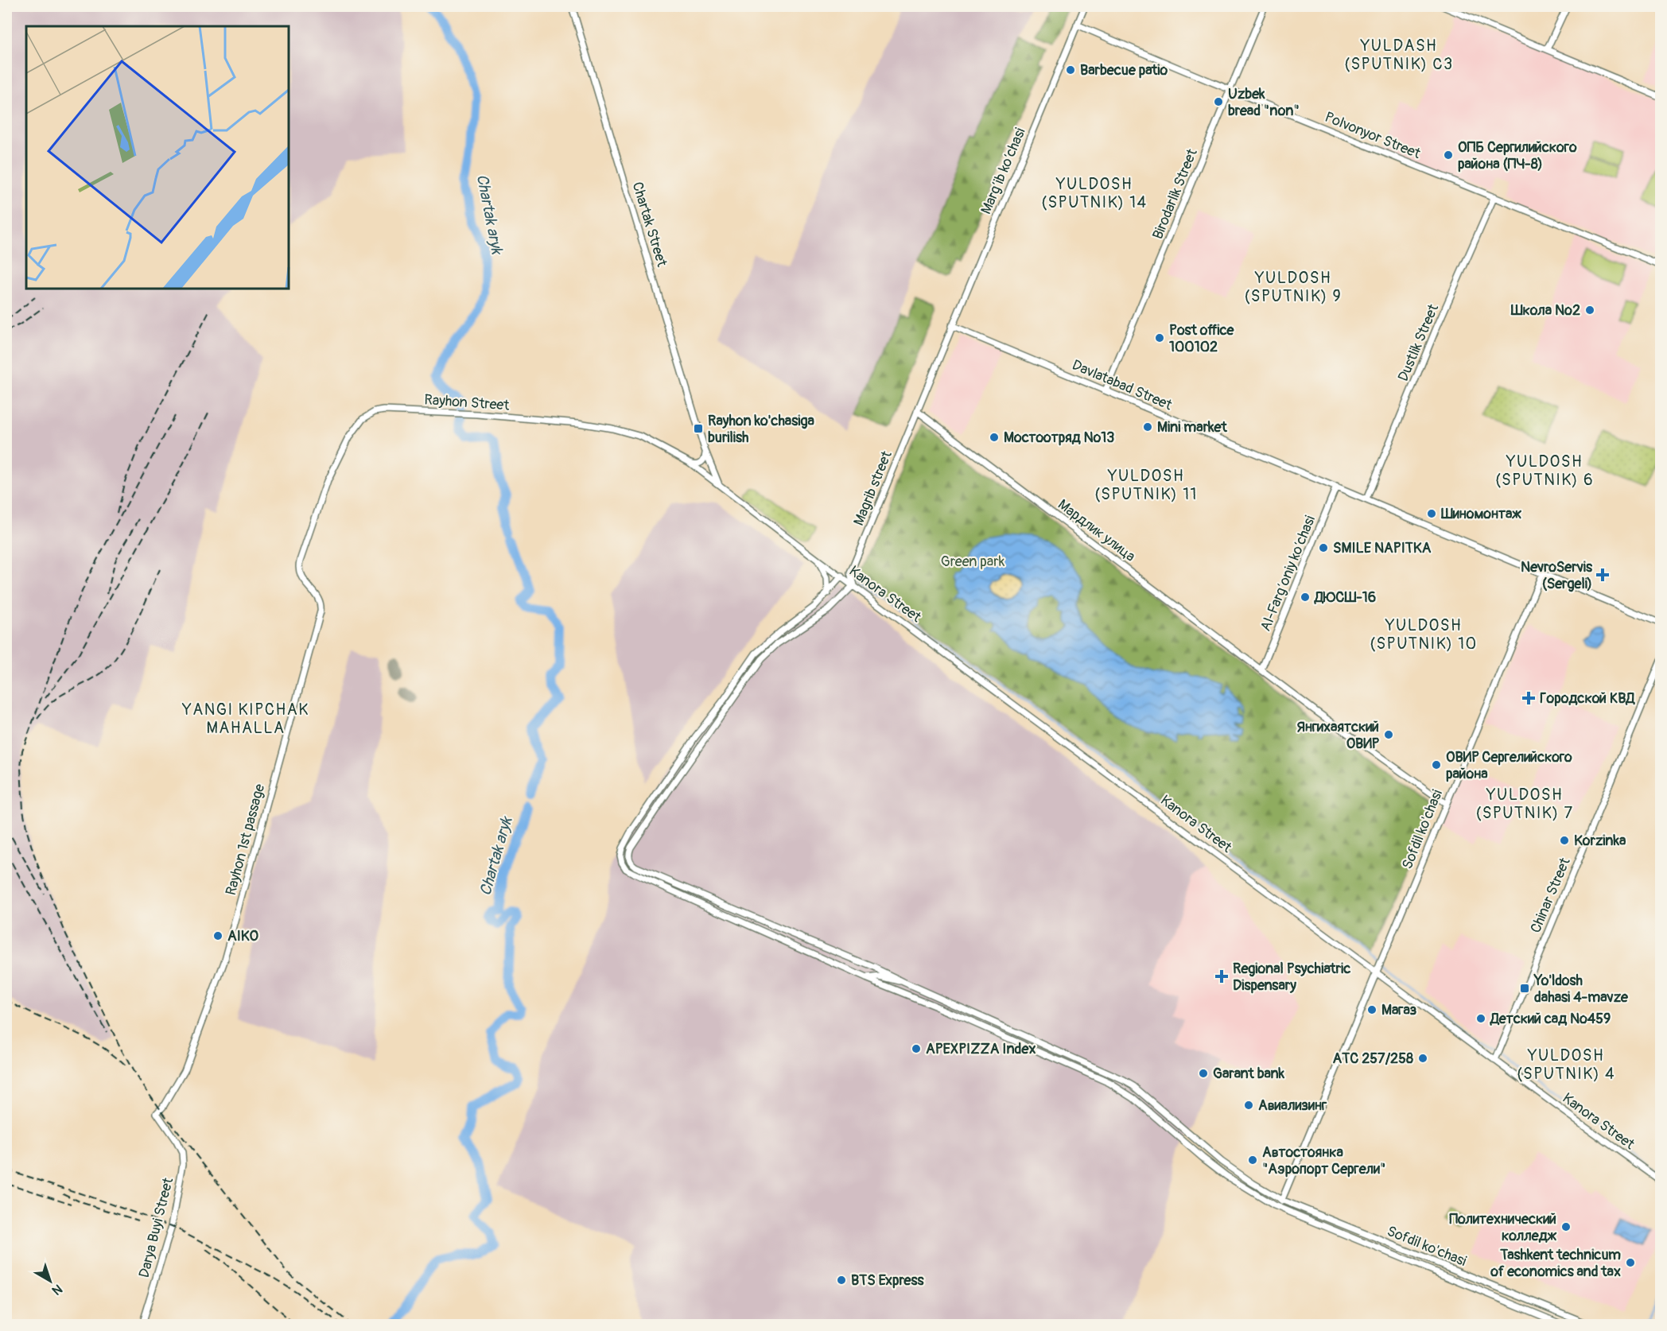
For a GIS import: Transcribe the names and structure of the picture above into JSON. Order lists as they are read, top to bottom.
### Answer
{
  "streets": {
    "street": [
      "Polvonyor Street",
      "Marg‘ib ko‘chasi",
      "Birodarlik Street",
      "Chartak Street",
      "Dustlik Street",
      "Davlatabad Street",
      "Rayhon Street",
      "Magrib street",
      "Мардлик улица",
      "Al-Farg‘oniy ko‘chasi",
      "Kanora Street",
      "Sofdil ko'chasi",
      "Rayhon 1st passage",
      "Chinar Street",
      "Darya Buyi Street"
    ]
  },
  "crossings": [
    ["Polvonyor Street", "Marg‘ib ko‘chasi"],
    ["Polvonyor Street", "Birodarlik Street"],
    ["Polvonyor Street", "Dustlik Street"],
    ["Marg‘ib ko‘chasi", "Davlatabad Street"],
    ["Marg‘ib ko‘chasi", "Magrib street"],
    ["Marg‘ib ko‘chasi", "Мардлик улица"],
    ["Birodarlik Street", "Davlatabad Street"],
    ["Chartak Street", "Rayhon Street"],
    ["Chartak Street", "Kanora Street"],
    ["Dustlik Street", "Davlatabad Street"],
    ["Davlatabad Street", "Al-Farg‘oniy ko‘chasi"],
    ["Rayhon Street", "Kanora Street"],
    ["Rayhon Street", "Rayhon 1st passage"],
    ["Magrib street", "Мардлик улица"],
    ["Мардлик улица", "Al-Farg‘oniy ko‘chasi"],
    ["Мардлик улица", "Sofdil ko'chasi"],
    ["Kanora Street", "Sofdil ko'chasi"],
    ["Kanora Street", "Chinar Street"],
    ["Rayhon 1st passage", "Darya Buyi Street"]
  ],
  "districts": [
    "YULDASH (SPUTNIK) С3",
    "YULDOSH (SPUTNIK) 14",
    "YULDOSH (SPUTNIK) 9",
    "YULDOSH (SPUTNIK) 6",
    "YULDOSH (SPUTNIK) 11",
    "YULDOSH (SPUTNIK) 10",
    "YANGI KIPCHAK MAHALLA",
    "YULDOSH (SPUTNIK) 7",
    "YULDOSH (SPUTNIK) 4"
  ],
  "water": ["Chartak aryk"],
  "parks": ["Green park"],
  "places": {
    "other": [
      "Barbecue patio",
      "Uzbek bread \"non\"",
      "ОПБ Сергилийского района (ПЧ-8)",
      "Школа №2",
      "Post office 100102",
      "Mini market",
      "Мостоотряд №13",
      "Шиномонтаж",
      "SMILE NAPITKA",
      "ДЮСШ-16",
      "Янгихаятский ОВИР",
      "ОВИР Сергелийского района",
      "Korzinka",
      "AIKO",
      "Магаз",
      "Детский сад №459",
      "APEXPIZZA Index",
      "АТС 257/258",
      "Garant bank",
      "Авиализинг",
      "Автостоянка \"Аэропорт Сергели\"",
      "Политехнический колледж",
      "Tashkent technicum of economics and tax",
      "BTS Express"
    ],
    "transit": ["Rayhon ko'chasiga burilish", "Yo'ldosh dahasi 4-mavze"],
    "health": ["NevroServis (Sergeli)", "Городской КВД", "Regional Psychiatric Dispensary"]
  },
  "north": "bottom right"
}
